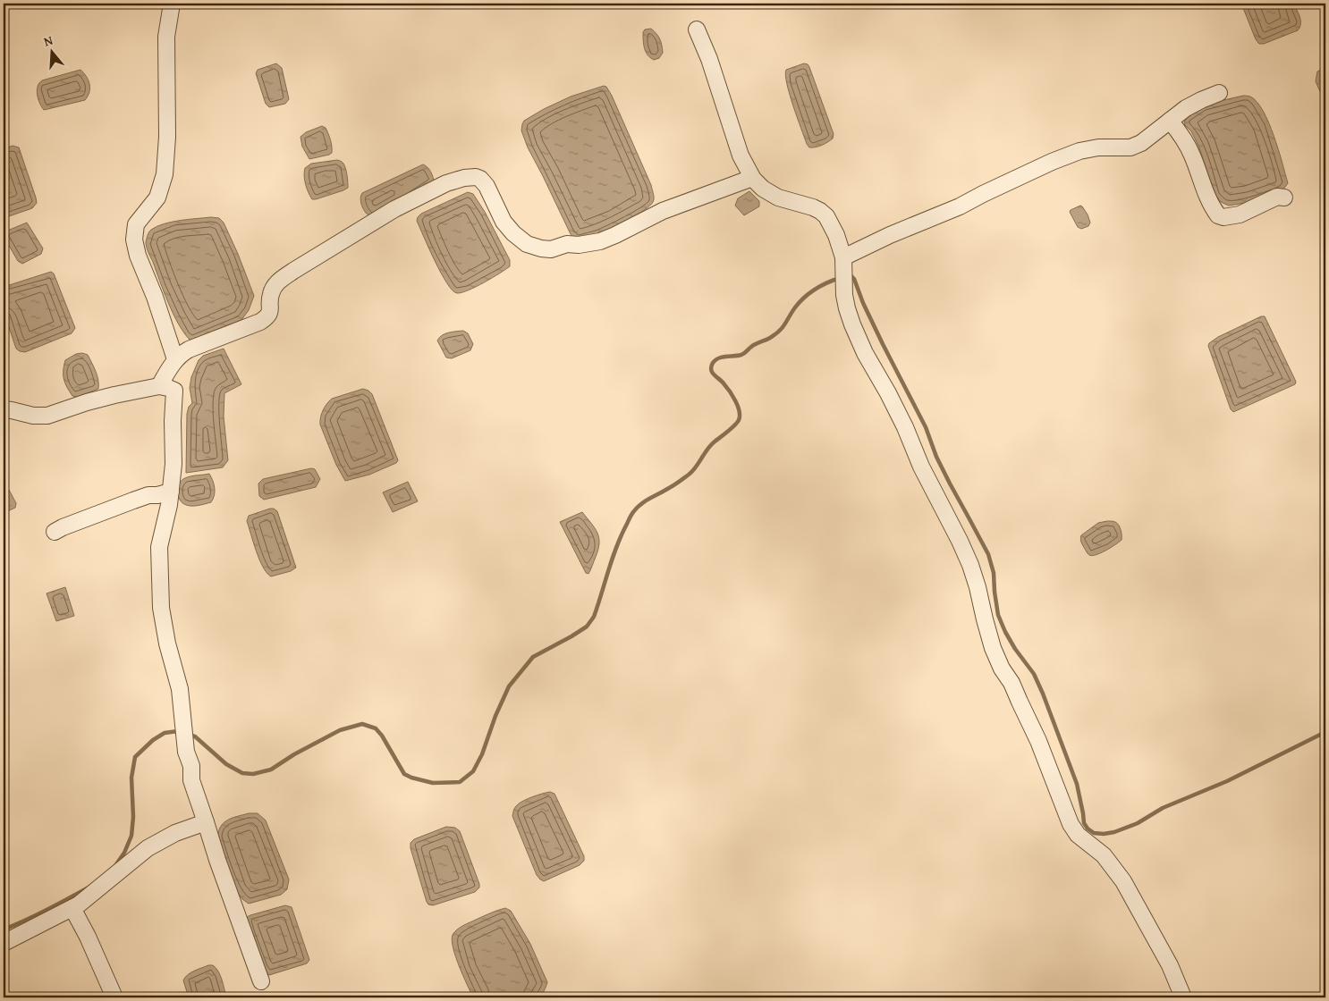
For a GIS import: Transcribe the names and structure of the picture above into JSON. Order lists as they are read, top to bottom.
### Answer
{
  "north": "top"
}
